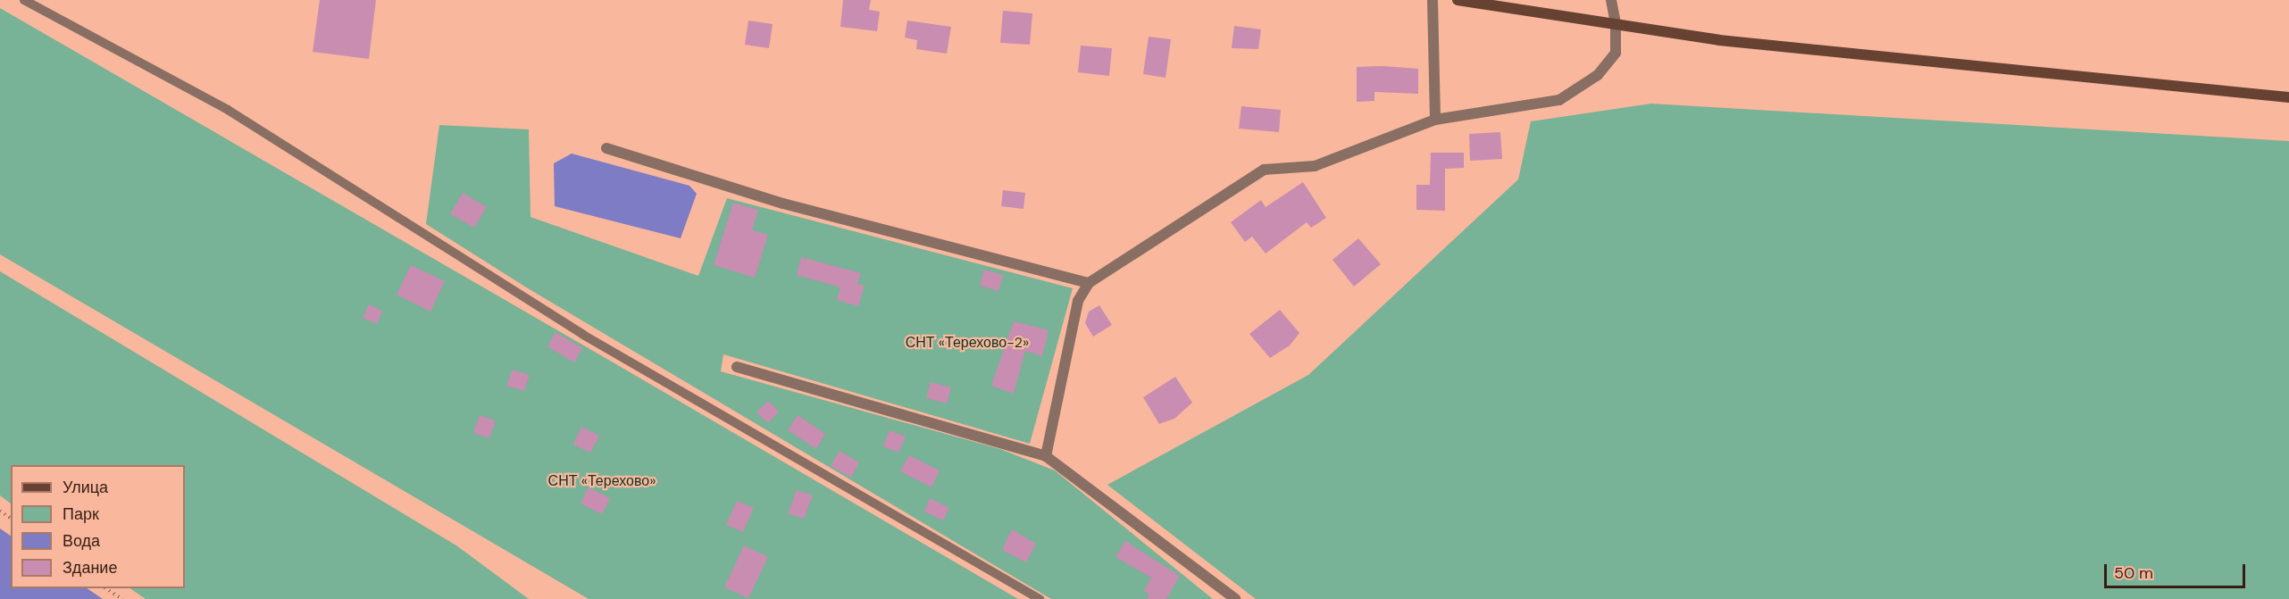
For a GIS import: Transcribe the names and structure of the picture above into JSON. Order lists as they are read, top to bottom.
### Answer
{
  "parks": ["СНТ «Терехово-2»", "СНТ «Терехово»"],
  "legend": [
    "Улица",
    "Парк",
    "Вода",
    "Здание"
  ],
  "scale_bar": "50 m"
}
